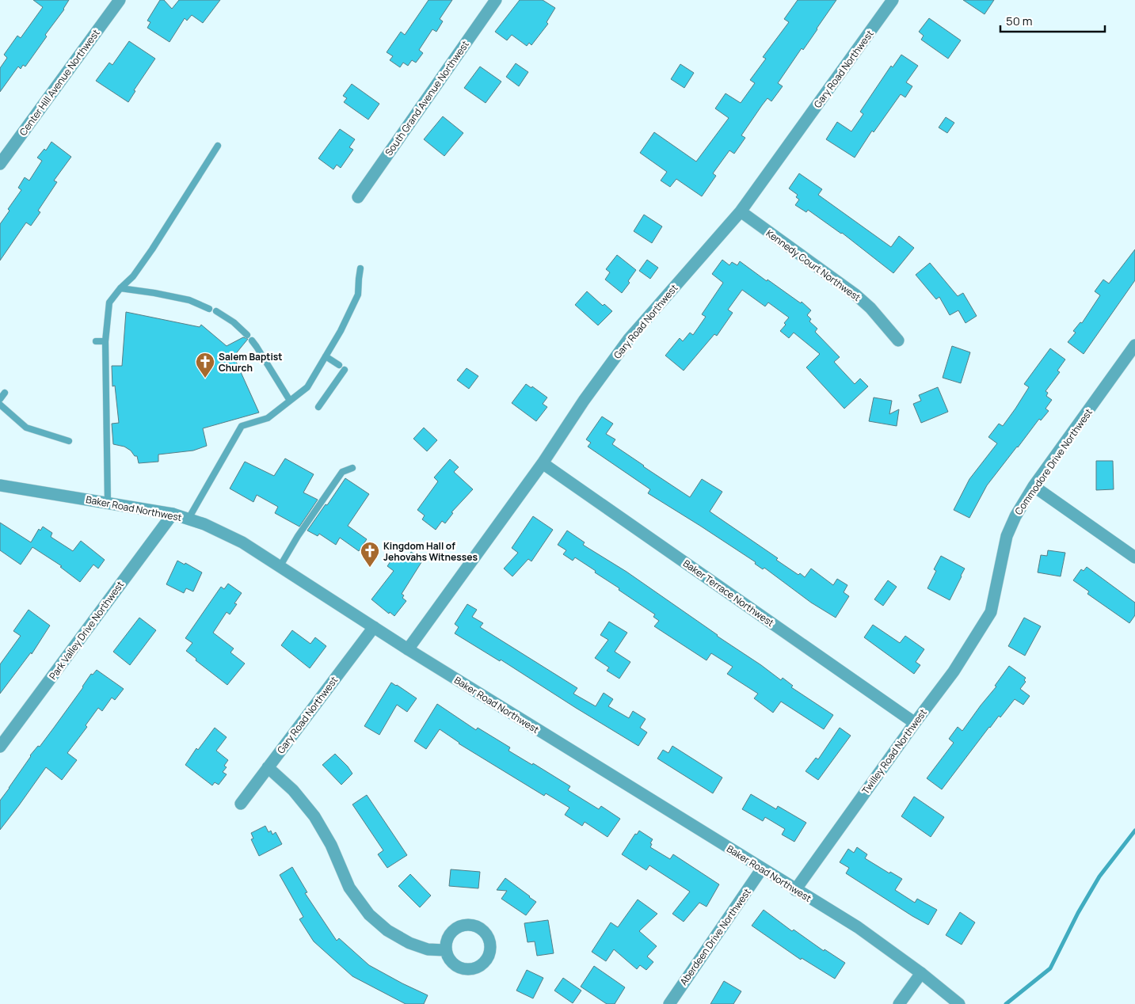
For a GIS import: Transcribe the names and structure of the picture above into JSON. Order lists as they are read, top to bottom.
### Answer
{
  "streets": {
    "street": [
      "Gary Road Northwest",
      "Center Hill Avenue Northwest",
      "South Grand Avenue Northwest",
      "Kennedy Court Northwest",
      "Commodore Drive Northwest",
      "Baker Road Northwest",
      "Baker Terrace Northwest",
      "Park Valley Drive Northwest",
      "Twilley Road Northwest",
      "Aberdeen Drive Northwest"
    ]
  },
  "crossings": [
    ["Gary Road Northwest", "Kennedy Court Northwest"],
    ["Gary Road Northwest", "Baker Road Northwest"],
    ["Gary Road Northwest", "Baker Terrace Northwest"],
    ["Commodore Drive Northwest", "Twilley Road Northwest"],
    ["Baker Road Northwest", "Park Valley Drive Northwest"],
    ["Baker Road Northwest", "Twilley Road Northwest"],
    ["Baker Road Northwest", "Aberdeen Drive Northwest"],
    ["Baker Terrace Northwest", "Twilley Road Northwest"]
  ],
  "places": {
    "church": ["Salem Baptist Church", "Kingdom Hall of Jehovahs Witnesses"]
  },
  "scale_bar": "50 m"
}
